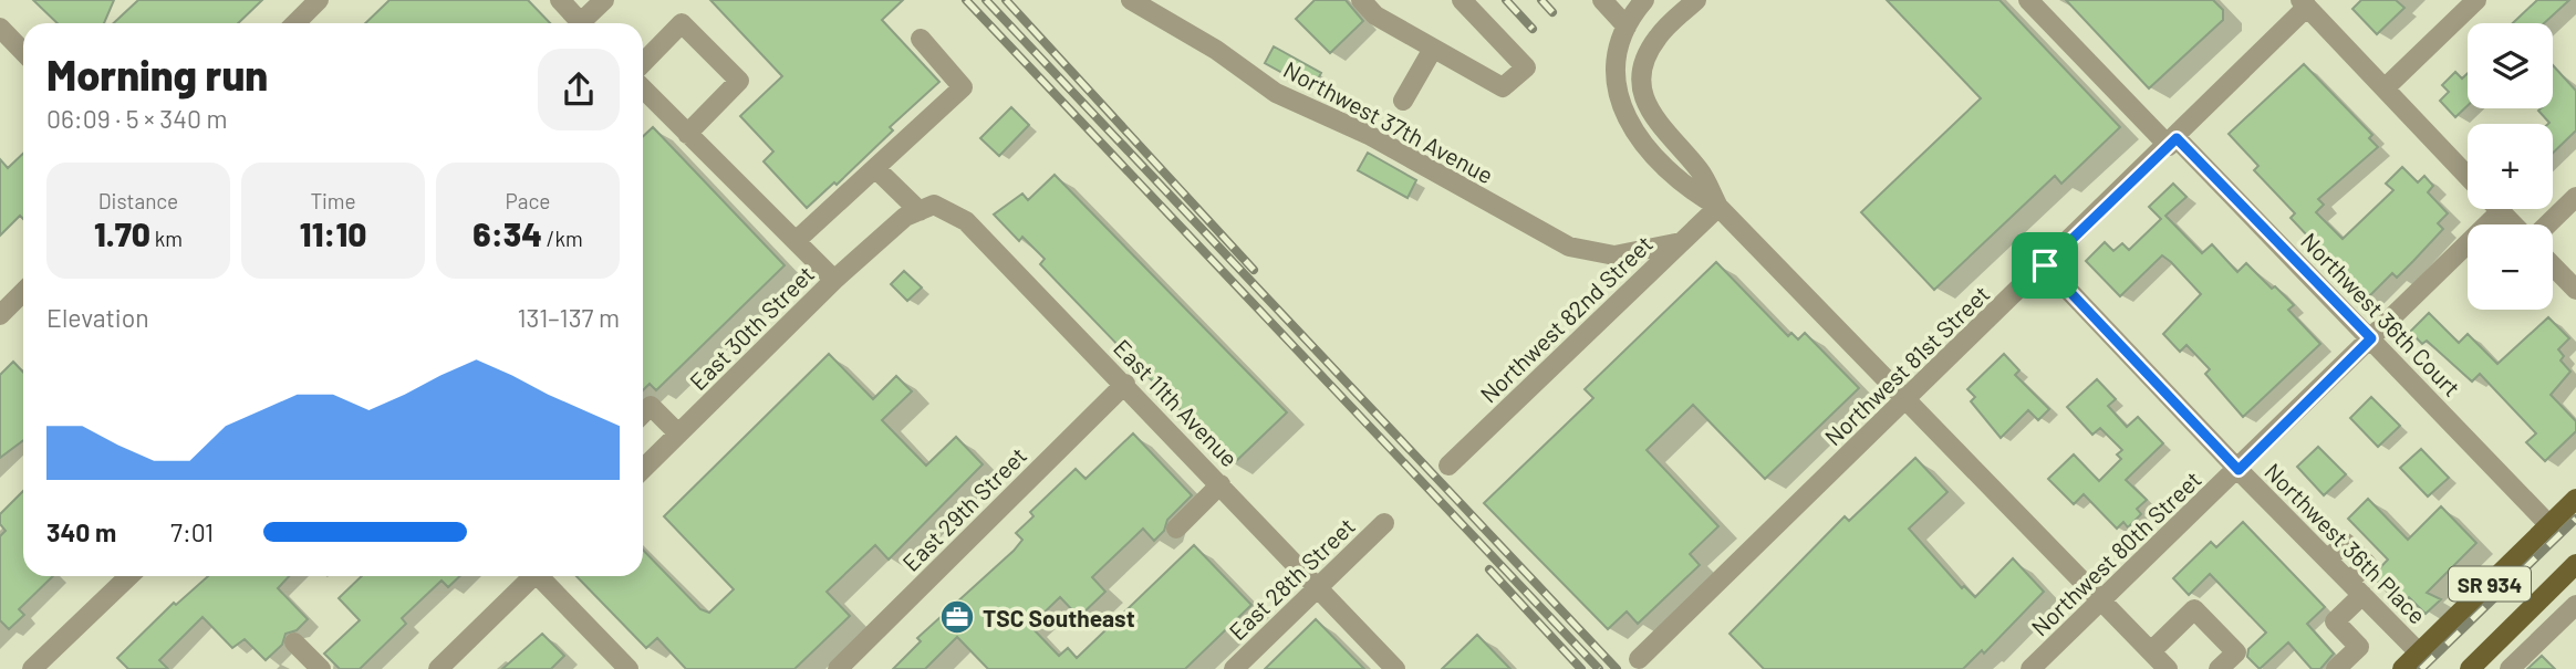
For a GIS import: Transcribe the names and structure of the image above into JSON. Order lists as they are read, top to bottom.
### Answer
{
  "streets": {
    "main road": ["SR 934"],
    "street": [
      "Northwest 37th Avenue",
      "Northwest 36th Court",
      "Northwest 82nd Street",
      "East 30th Street",
      "Northwest 81st Street",
      "East 11th Avenue",
      "East 29th Street",
      "Northwest 36th Place",
      "Northwest 80th Street",
      "East 28th Street"
    ]
  },
  "crossings": [
    ["Northwest 37th Avenue", "Northwest 82nd Street"],
    ["Northwest 36th Court", "Northwest 81st Street"],
    ["Northwest 36th Court", "Northwest 80th Street"],
    ["Northwest 36th Court", "SR 934"],
    ["East 30th Street", "East 11th Avenue"],
    ["Northwest 81st Street", "Northwest 36th Place"],
    ["East 11th Avenue", "East 29th Street"],
    ["East 11th Avenue", "East 28th Street"],
    ["Northwest 36th Place", "Northwest 80th Street"],
    ["Northwest 36th Place", "SR 934"]
  ],
  "places": {
    "office": ["TSC Southeast"]
  },
  "page": {
    "map_buttons": ["+", "−"],
    "heading": ["Morning run", "06:09 · 5 × 340 m"],
    "stats": [
      ["Distance", "1.70 km"],
      ["Time", "11:10"],
      ["Pace", "6:34 /km"]
    ],
    "chart": ["Elevation", "131–137 m"],
    "list": [
      {
        "name": "340 m",
        "note": "7:01"
      }
    ]
  }
}
